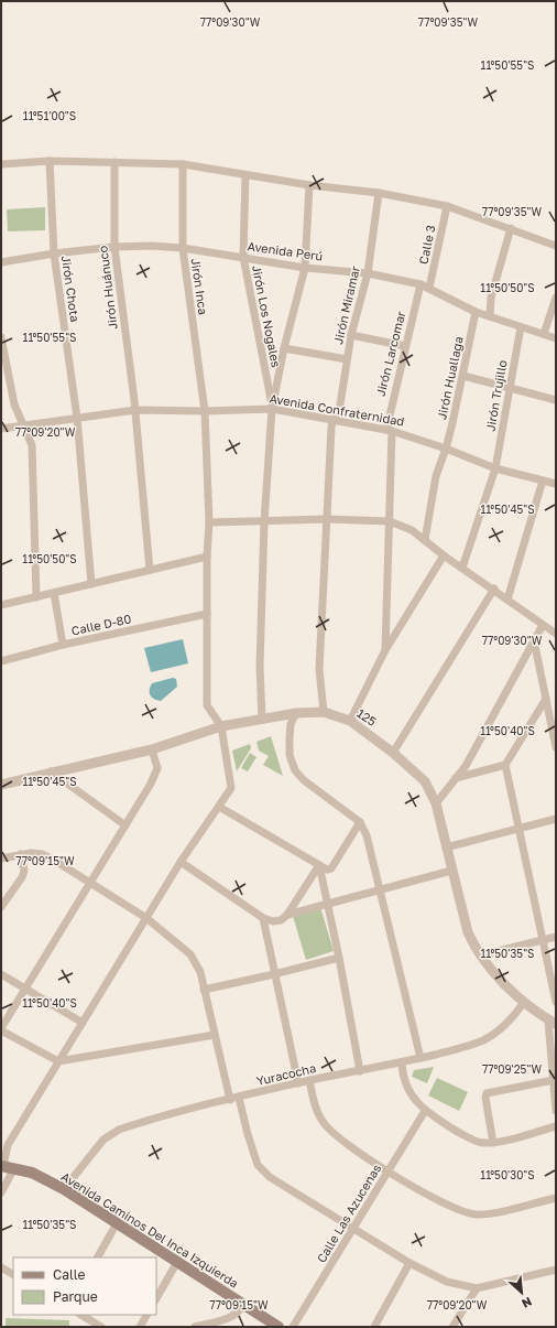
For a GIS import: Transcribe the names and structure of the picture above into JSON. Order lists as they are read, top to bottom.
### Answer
{
  "streets": {
    "main road": ["Avenida Caminos Del Inca Izquierda"],
    "street": [
      "Calle 3",
      "Avenida Perú",
      "Jirón Inca",
      "Jirón Huánuco",
      "Jirón Chota",
      "Jirón Miramar",
      "Jirón Los Nogales",
      "Jirón Larcomar",
      "Jirón Huallaga",
      "Jirón Trujillo",
      "Avenida Confraternidad",
      "Calle D-80",
      "125",
      "Yuracocha",
      "Calle Las Azucenas"
    ]
  },
  "crossings": [
    ["Calle 3", "Avenida Perú"],
    ["Avenida Perú", "Jirón Inca"],
    ["Avenida Perú", "Jirón Huánuco"],
    ["Avenida Perú", "Jirón Chota"],
    ["Avenida Perú", "Jirón Miramar"],
    ["Avenida Perú", "Jirón Los Nogales"],
    ["Avenida Perú", "Jirón Larcomar"],
    ["Avenida Perú", "Jirón Huallaga"],
    ["Avenida Perú", "Jirón Trujillo"],
    ["Jirón Inca", "Avenida Confraternidad"],
    ["Jirón Inca", "Calle D-80"],
    ["Jirón Inca", "125"],
    ["Jirón Huánuco", "Avenida Confraternidad"],
    ["Jirón Chota", "Avenida Confraternidad"],
    ["Jirón Miramar", "Avenida Confraternidad"],
    ["Jirón Miramar", "125"],
    ["Jirón Los Nogales", "Avenida Confraternidad"],
    ["Jirón Larcomar", "Avenida Confraternidad"],
    ["Jirón Huallaga", "Avenida Confraternidad"],
    ["Jirón Trujillo", "Avenida Confraternidad"],
    ["125", "Yuracocha"],
    ["Yuracocha", "Avenida Caminos Del Inca Izquierda"]
  ],
  "legend": ["Calle", "Parque"],
  "north": "bottom right",
  "coordinates": [
    "77°09'30\"W",
    "77°09'35\"W",
    "11°50'55\"S",
    "11°51'00\"S",
    "11°50'50\"S",
    "77°09'20\"W",
    "11°50'45\"S",
    "11°50'40\"S",
    "77°09'15\"W",
    "11°50'35\"S",
    "77°09'25\"W",
    "11°50'30\"S"
  ]
}
